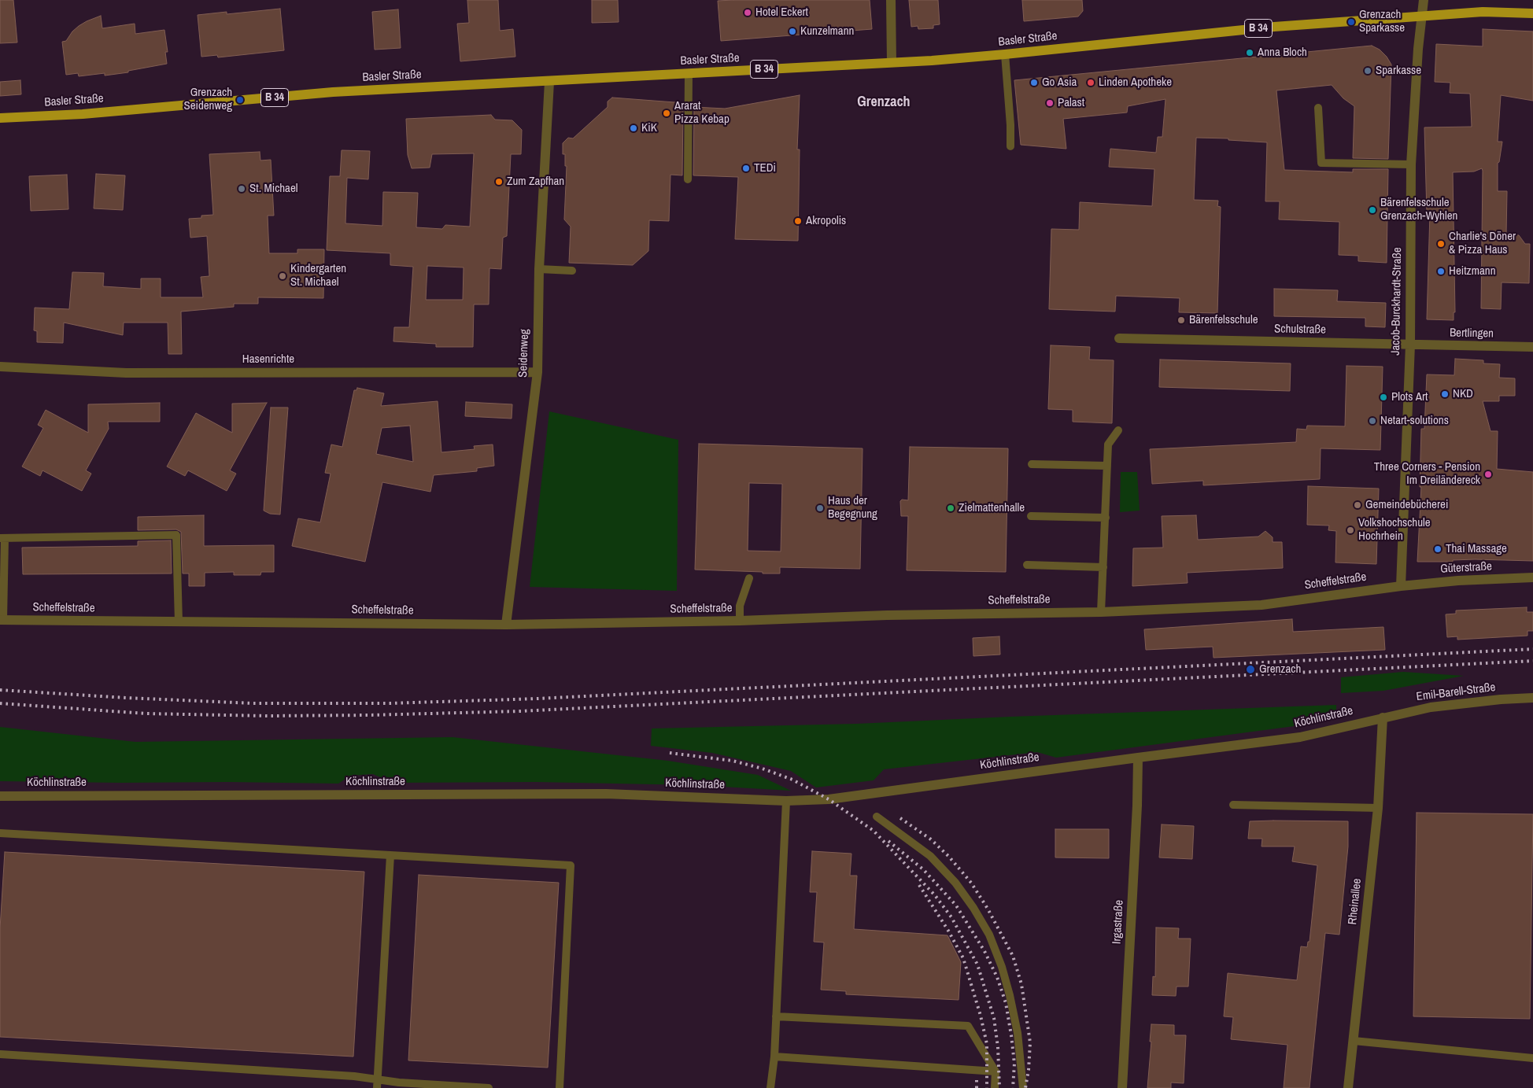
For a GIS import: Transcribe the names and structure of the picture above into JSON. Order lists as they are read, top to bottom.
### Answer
{
  "streets": {
    "main road": ["B 34", "Basler Straße"],
    "street": [
      "Jacob-Burckhardt-Straße",
      "Schulstraße",
      "Bertlingen",
      "Seidenweg",
      "Hasenrichte",
      "Güterstraße",
      "Scheffelstraße",
      "Emil-Barell-Straße",
      "Köchlinstraße",
      "Rheinallee",
      "Irgastraße"
    ]
  },
  "crossings": [
    ["B 34", "Basler Straße"],
    ["B 34", "Jacob-Burckhardt-Straße"],
    ["Basler Straße", "Jacob-Burckhardt-Straße"],
    ["Basler Straße", "Seidenweg"],
    ["Jacob-Burckhardt-Straße", "Schulstraße"],
    ["Jacob-Burckhardt-Straße", "Bertlingen"],
    ["Jacob-Burckhardt-Straße", "Güterstraße"],
    ["Jacob-Burckhardt-Straße", "Scheffelstraße"],
    ["Schulstraße", "Bertlingen"],
    ["Seidenweg", "Hasenrichte"],
    ["Seidenweg", "Scheffelstraße"],
    ["Güterstraße", "Scheffelstraße"],
    ["Emil-Barell-Straße", "Köchlinstraße"],
    ["Emil-Barell-Straße", "Rheinallee"],
    ["Köchlinstraße", "Rheinallee"],
    ["Köchlinstraße", "Irgastraße"]
  ],
  "districts": ["Grenzach"],
  "places": [
    "Hotel Eckert",
    "Grenzach Sparkasse",
    "Kunzelmann",
    "Anna Bloch",
    "Sparkasse",
    "Go Asia",
    "Linden Apotheke",
    "Grenzach Seidenweg",
    "Palast",
    "Ararat Pizza Kebap",
    "KiK",
    "TEDi",
    "Zum Zapfhan",
    "St. Michael",
    "Bärenfelsschule Grenzach-Wyhlen",
    "Akropolis",
    "Charlie's Döner & Pizza Haus",
    "Heitzmann",
    "Kindergarten St. Michael",
    "Bärenfelsschule",
    "NKD",
    "Plots Art",
    "Netart-solutions",
    "Three Corners - Pension Im Dreiländereck",
    "Gemeindebücherei",
    "Haus der Begegnung",
    "Zielmattenhalle",
    "Volkshochschule Hochrhein",
    "Thai Massage",
    "Grenzach"
  ]
}
